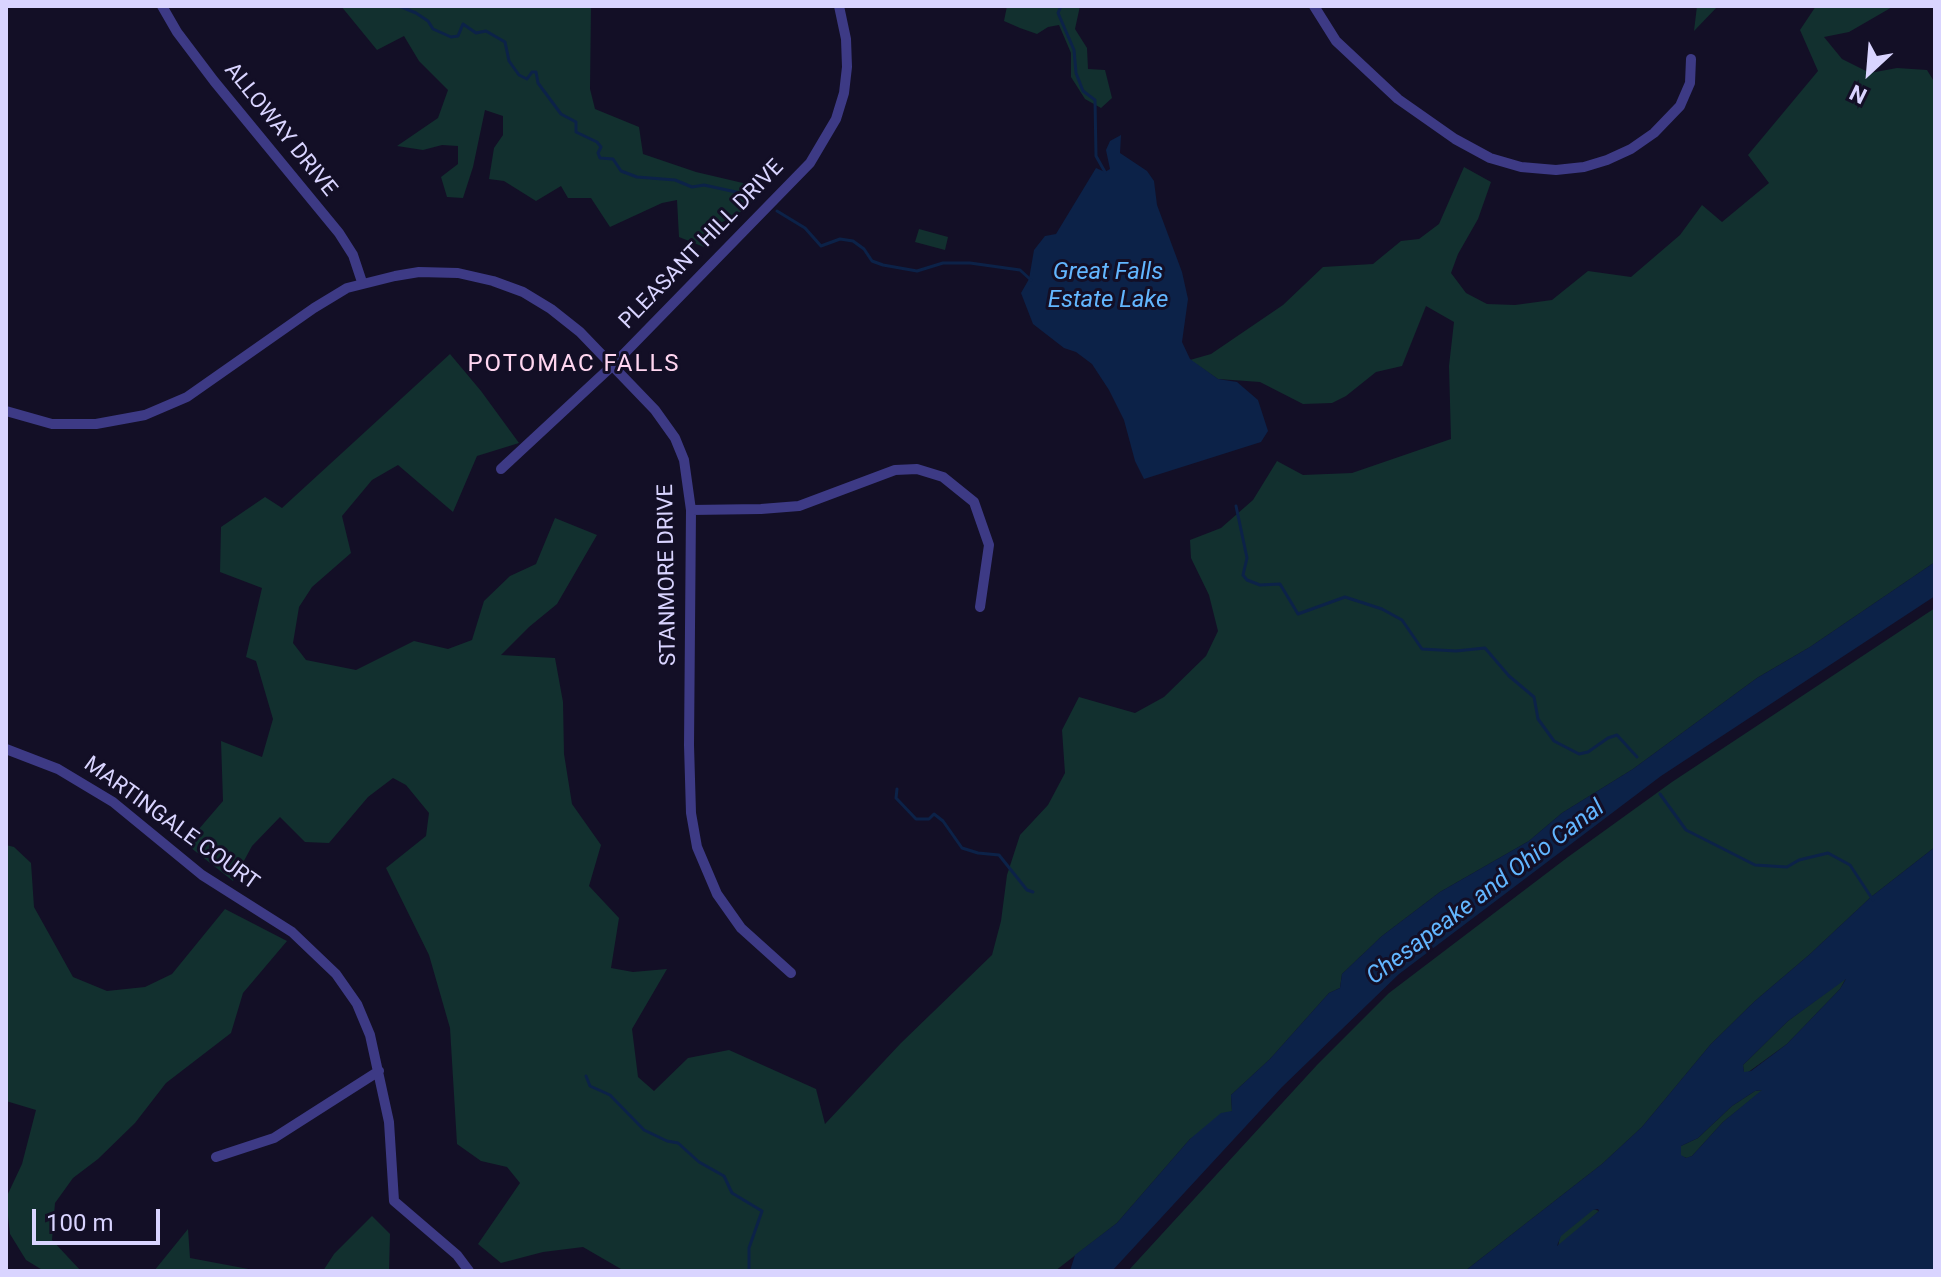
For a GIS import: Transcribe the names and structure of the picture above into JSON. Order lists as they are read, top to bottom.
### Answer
{
  "streets": {
    "street": [
      "ALLOWAY DRIVE",
      "PLEASANT HILL DRIVE",
      "STANMORE DRIVE",
      "MARTINGALE COURT"
    ]
  },
  "crossings": [
    ["ALLOWAY DRIVE", "STANMORE DRIVE"],
    ["PLEASANT HILL DRIVE", "STANMORE DRIVE"]
  ],
  "districts": ["POTOMAC FALLS"],
  "water": ["Great Falls Estate Lake", "Chesapeake and Ohio Canal"],
  "scale_bar": "100 m",
  "north": "bottom left"
}
